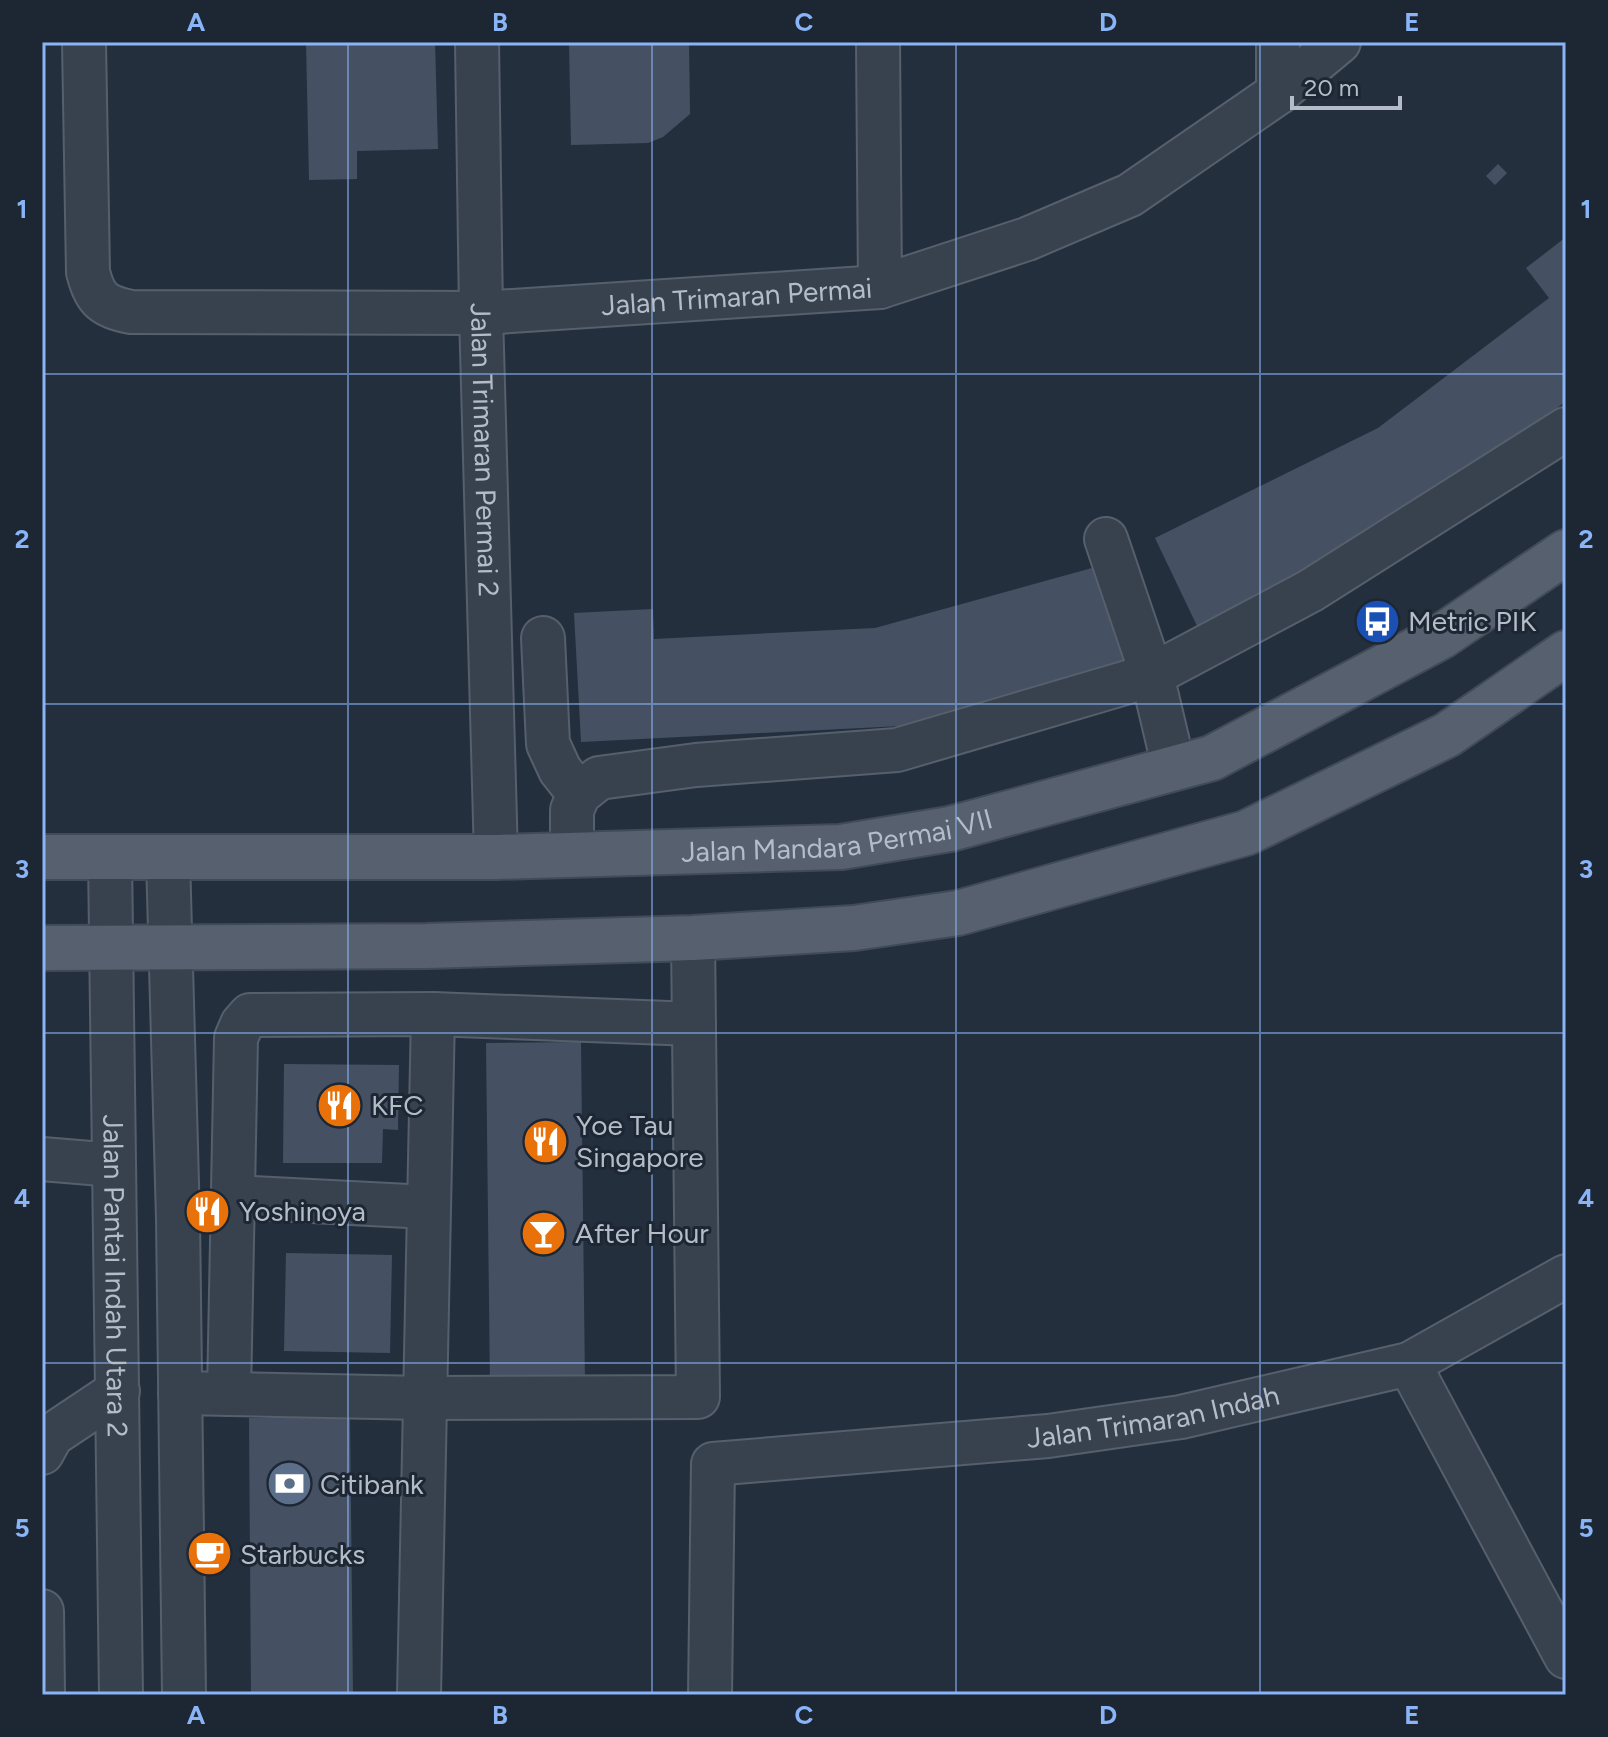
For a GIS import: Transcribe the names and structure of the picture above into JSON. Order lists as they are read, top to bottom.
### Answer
{
  "streets": {
    "main road": ["Jalan Mandara Permai VII"],
    "street": [
      "Jalan Trimaran Permai",
      "Jalan Trimaran Permai 2",
      "Jalan Pantai Indah Utara 2",
      "Jalan Trimaran Indah"
    ]
  },
  "crossings": [
    ["Jalan Trimaran Permai", "Jalan Trimaran Permai 2"],
    ["Jalan Trimaran Permai 2", "Jalan Mandara Permai VII"],
    ["Jalan Mandara Permai VII", "Jalan Pantai Indah Utara 2"]
  ],
  "places": {
    "bus stop": ["Metric PIK"],
    "restaurant": ["KFC", "Yoe Tau Singapore", "Yoshinoya"],
    "bar": ["After Hour"],
    "bank": ["Citibank"],
    "cafe": ["Starbucks"]
  },
  "scale_bar": "20 m",
  "grid": {
    "columns": [
      "A",
      "B",
      "C",
      "D",
      "E"
    ],
    "rows": [
      "1",
      "2",
      "3",
      "4",
      "5"
    ]
  }
}
